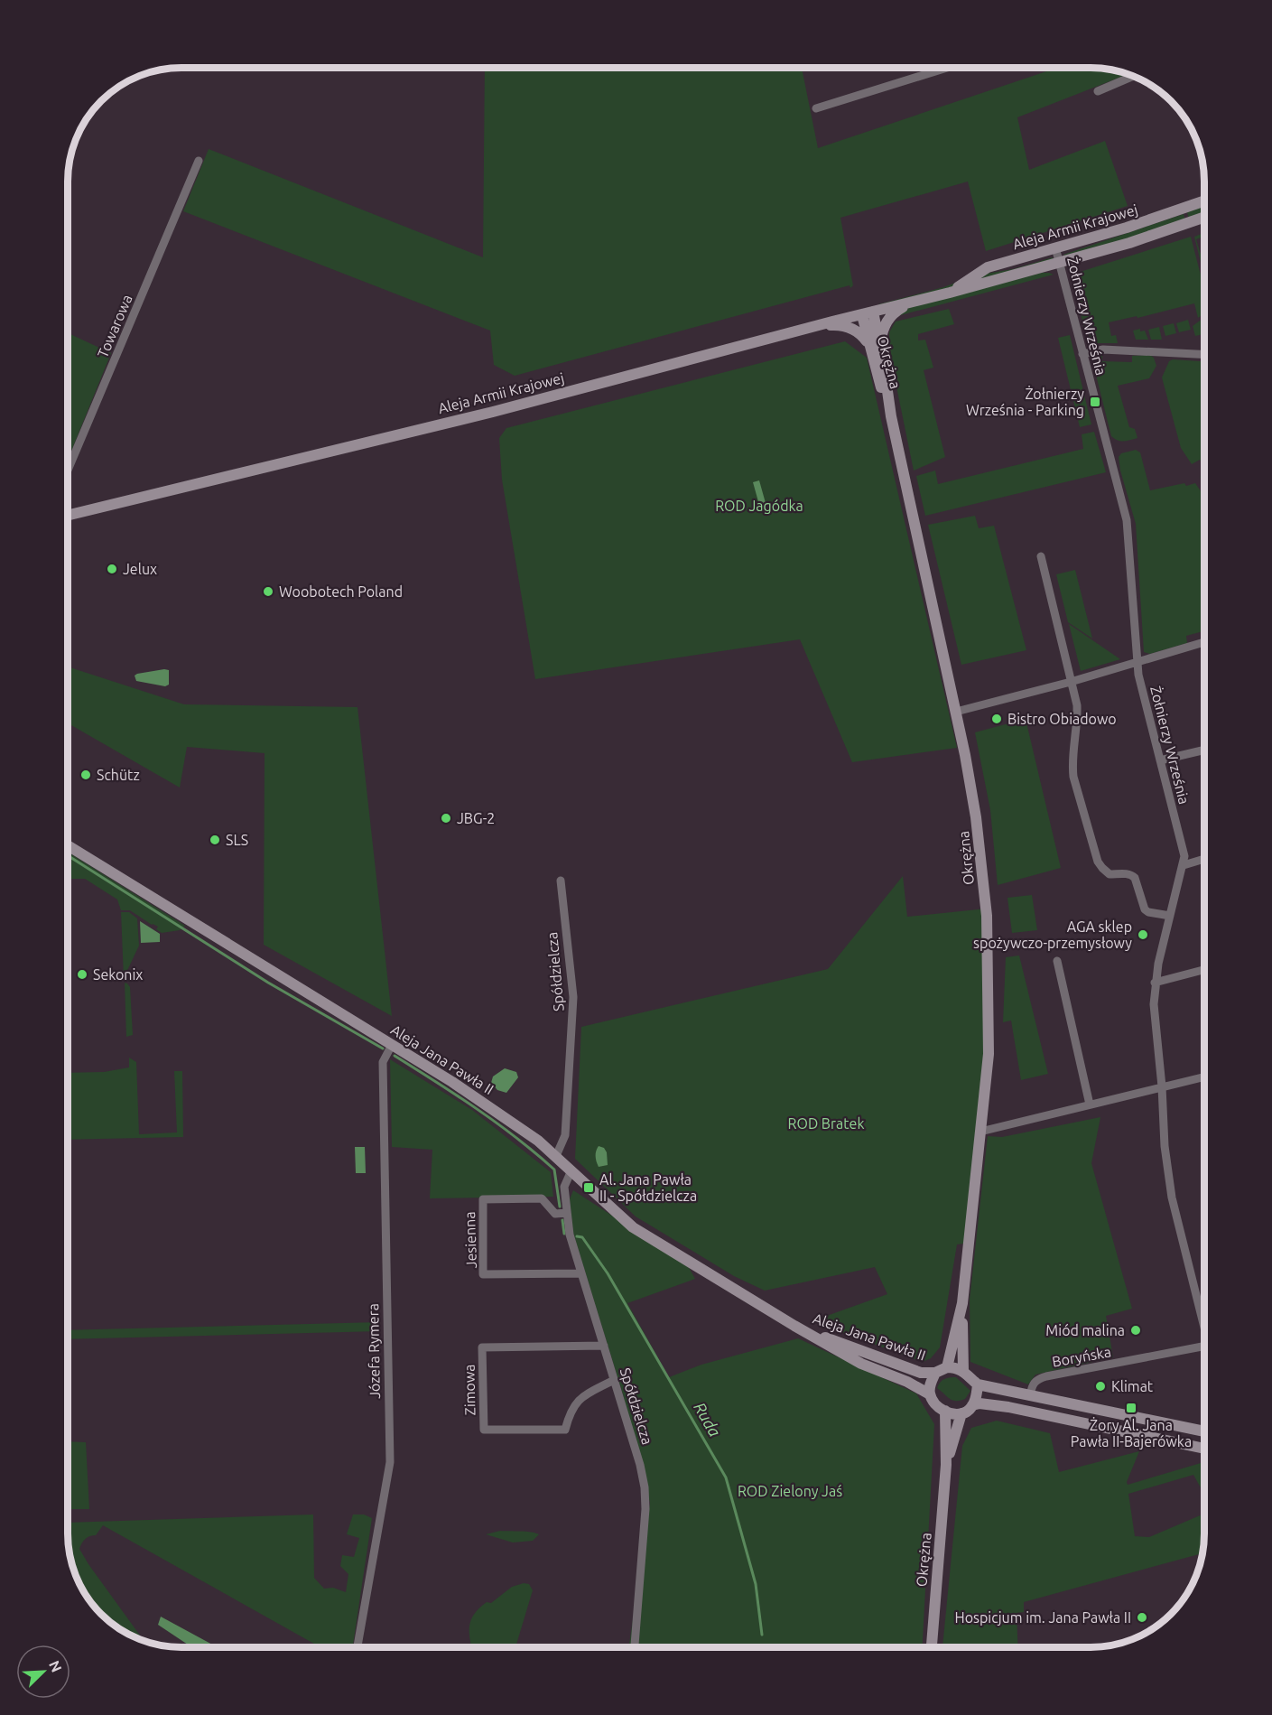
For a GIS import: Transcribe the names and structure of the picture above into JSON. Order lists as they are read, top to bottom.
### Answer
{
  "streets": {
    "street": [
      "Aleja Armii Krajowej",
      "Żołnierzy Września",
      "Towarowa",
      "Okrężna",
      "Spółdzielcza",
      "Aleja Jana Pawła II",
      "Jesienna",
      "Józefa Rymera",
      "Boryńska",
      "Zimowa"
    ]
  },
  "crossings": [
    ["Aleja Armii Krajowej", "Żołnierzy Września"],
    ["Aleja Armii Krajowej", "Okrężna"],
    ["Okrężna", "Aleja Jana Pawła II"],
    ["Spółdzielcza", "Aleja Jana Pawła II"],
    ["Spółdzielcza", "Jesienna"],
    ["Spółdzielcza", "Zimowa"],
    ["Aleja Jana Pawła II", "Józefa Rymera"]
  ],
  "water": ["Ruda"],
  "parks": ["ROD Jagódka", "ROD Bratek", "ROD Zielony Jaś"],
  "places": {
    "transit": ["Żołnierzy Września - Parking", "Al. Jana Pawła II - Spółdzielcza", "Żory Al. Jana Pawła II-Bajerówka"],
    "other": [
      "Jelux",
      "Woobotech Poland",
      "Bistro Obiadowo",
      "Schütz",
      "JBG-2",
      "SLS",
      "AGA sklep spożywczo-przemysłowy",
      "Sekonix",
      "Miód malina",
      "Klimat",
      "Hospicjum im. Jana Pawła II"
    ]
  },
  "north": "top right"
}
